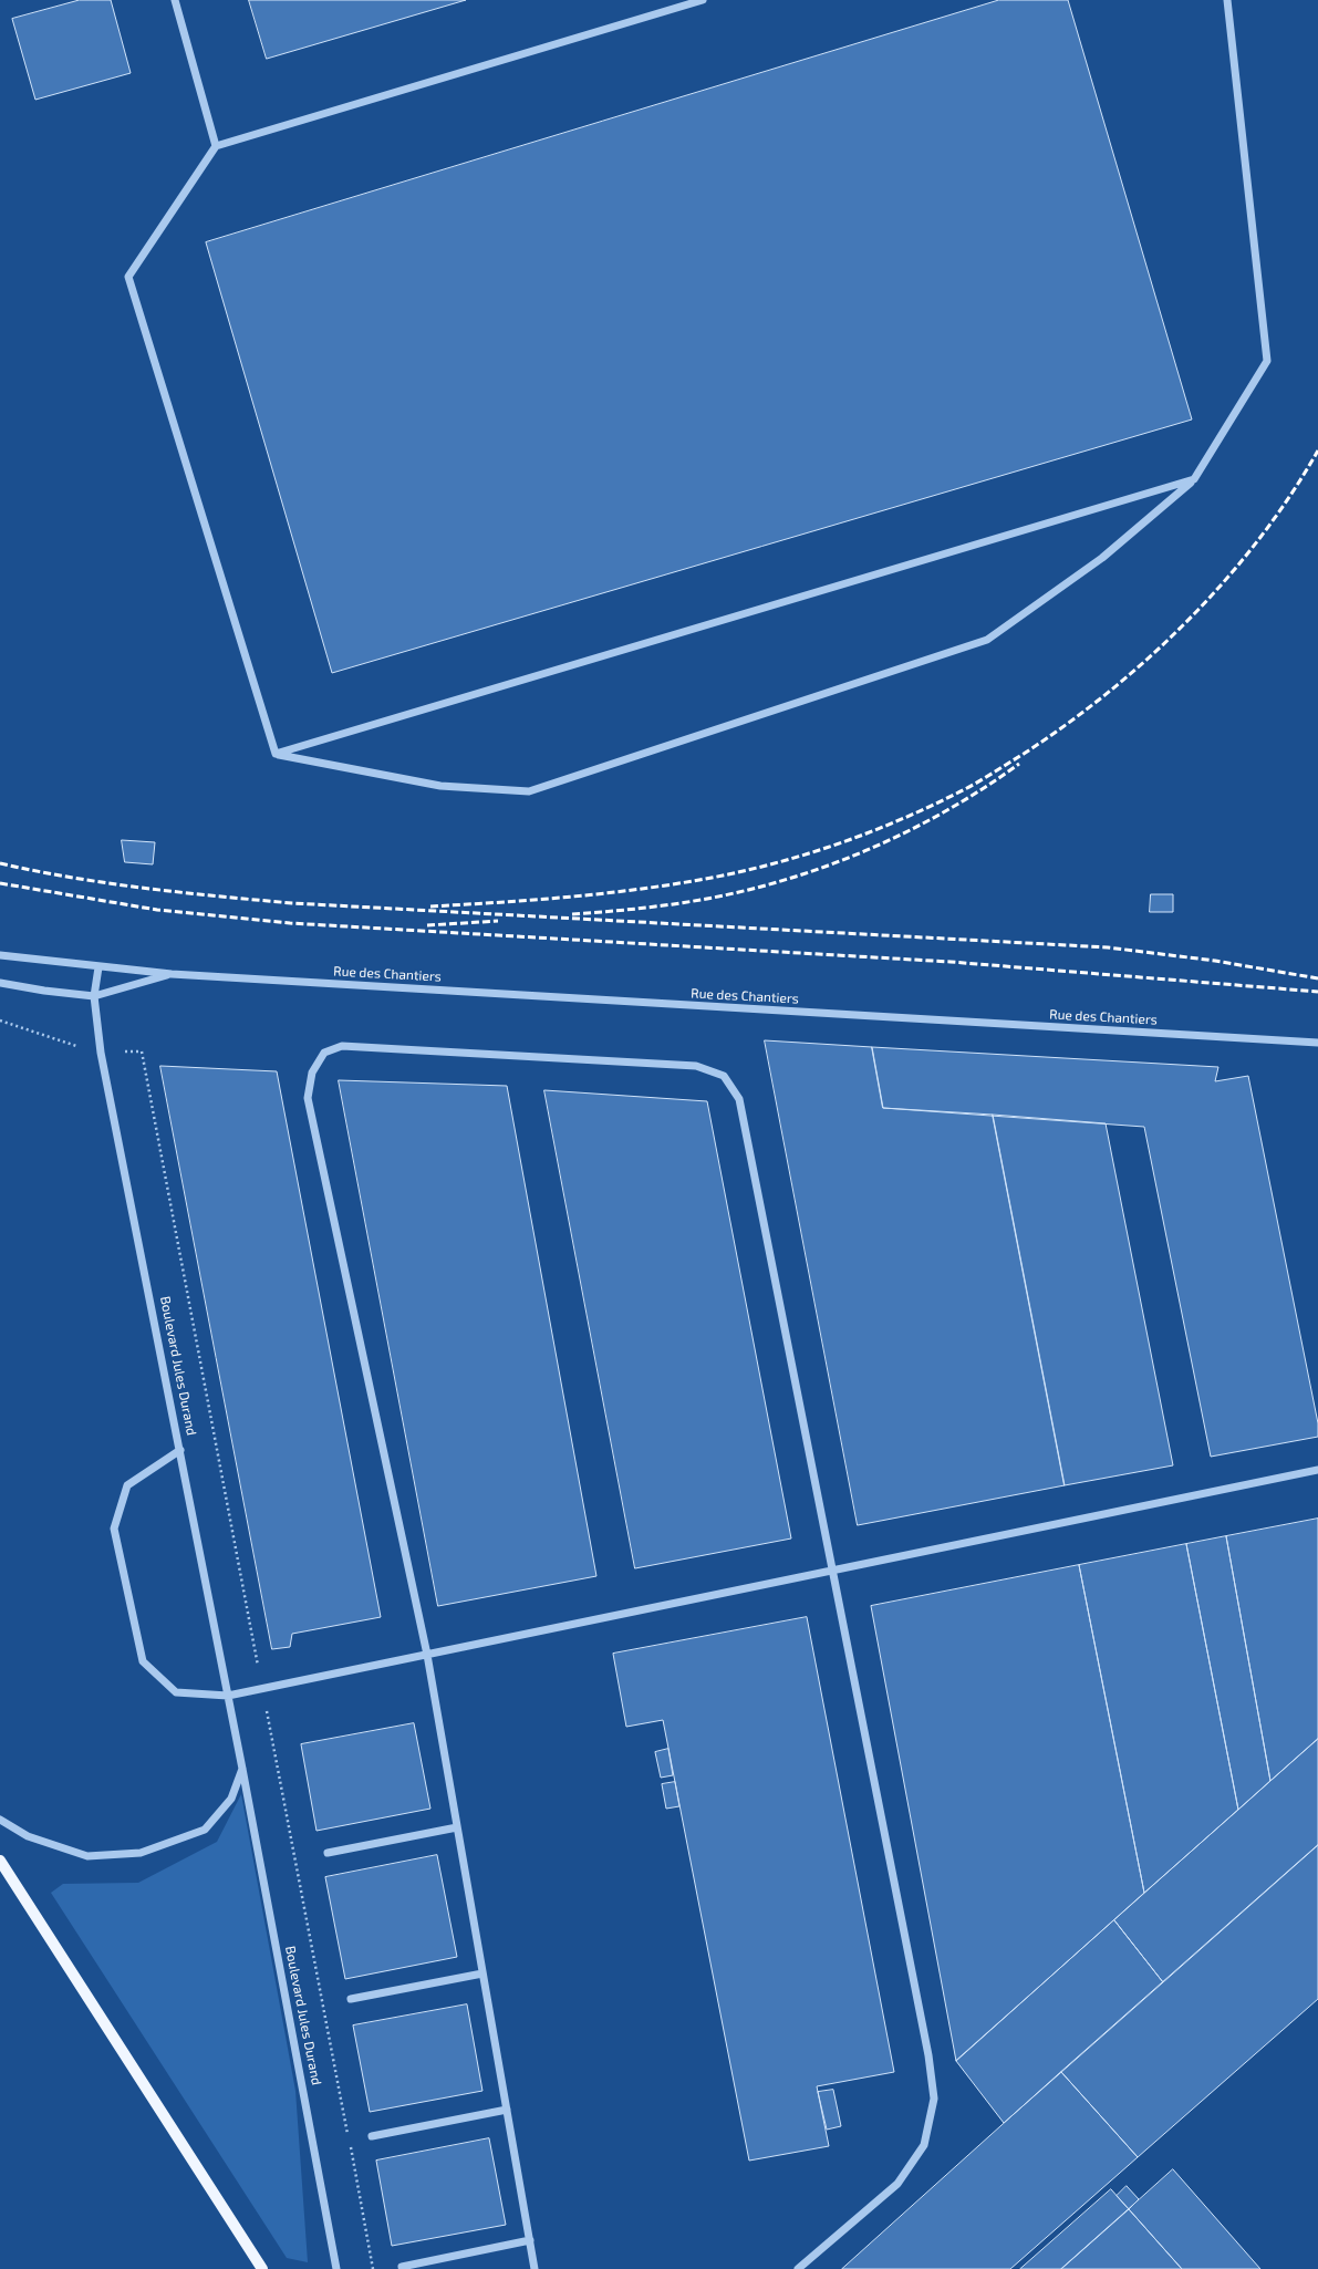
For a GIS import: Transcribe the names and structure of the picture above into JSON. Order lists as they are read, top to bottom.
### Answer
{
  "streets": {
    "street": ["Rue des Chantiers", "Boulevard Jules Durand"]
  },
  "crossings": [
    ["Rue des Chantiers", "Boulevard Jules Durand"]
  ]
}
